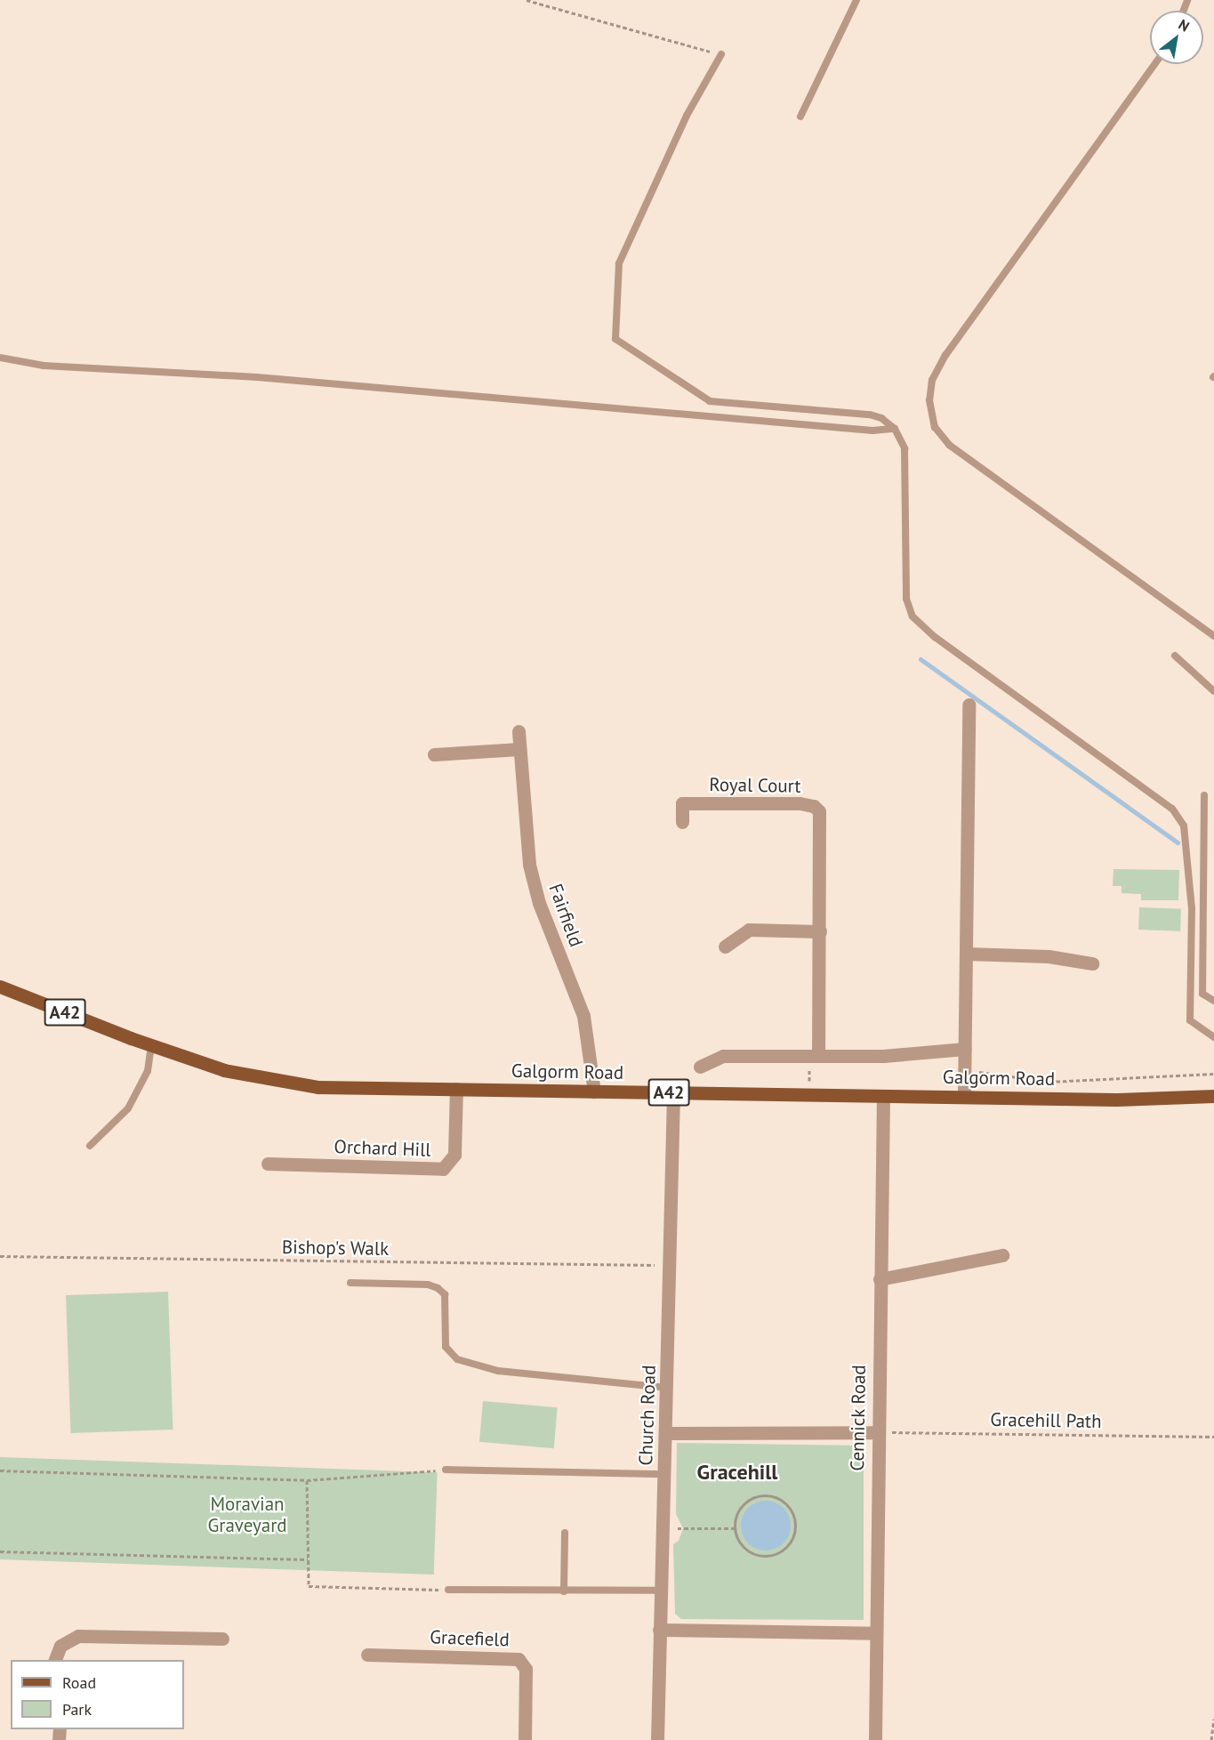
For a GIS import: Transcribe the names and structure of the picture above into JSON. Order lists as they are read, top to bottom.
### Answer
{
  "streets": {
    "main road": ["A42", "Galgorm Road"],
    "street": [
      "Royal Court",
      "Fairfield",
      "Orchard Hill",
      "Church Road",
      "Cennick Road",
      "Gracefield"
    ],
    "path": ["Bishop's Walk", "Gracehill Path"]
  },
  "crossings": [
    ["Fairfield", "Galgorm Road"],
    ["Galgorm Road", "Orchard Hill"],
    ["Galgorm Road", "Church Road"],
    ["Galgorm Road", "Cennick Road"],
    ["Bishop's Walk", "Church Road"],
    ["Cennick Road", "Gracehill Path"]
  ],
  "districts": ["Gracehill"],
  "parks": ["Moravian Graveyard"],
  "legend": ["Road", "Park"],
  "north": "top right"
}
